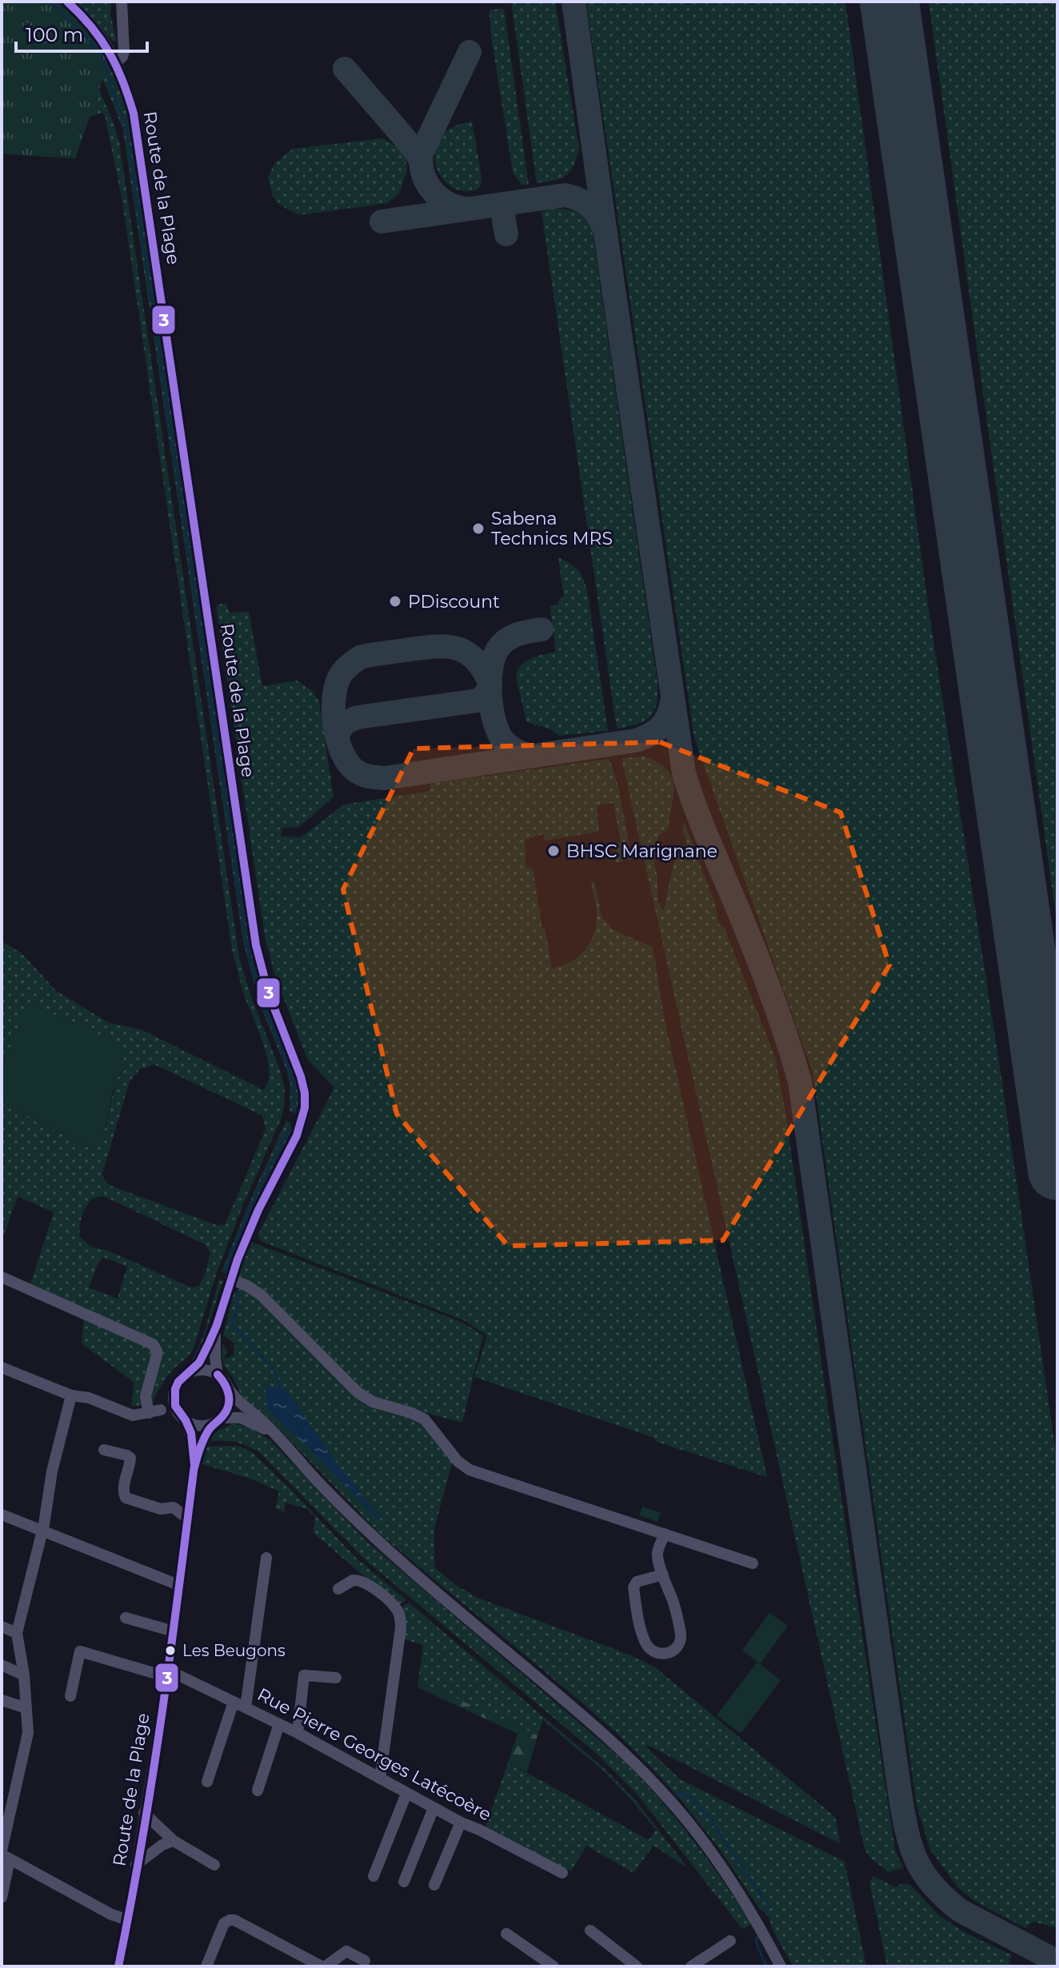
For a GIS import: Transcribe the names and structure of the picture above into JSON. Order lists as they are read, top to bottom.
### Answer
{
  "streets": {
    "street": ["Route de la Plage", "Rue Pierre Georges Latécoère"]
  },
  "crossings": [
    ["Route de la Plage", "Rue Pierre Georges Latécoère"]
  ],
  "places": [
    "Sabena Technics MRS",
    "PDiscount",
    "BHSC Marignane",
    "Les Beugons"
  ],
  "lines": ["transit line 3"],
  "scale_bar": "100 m"
}
